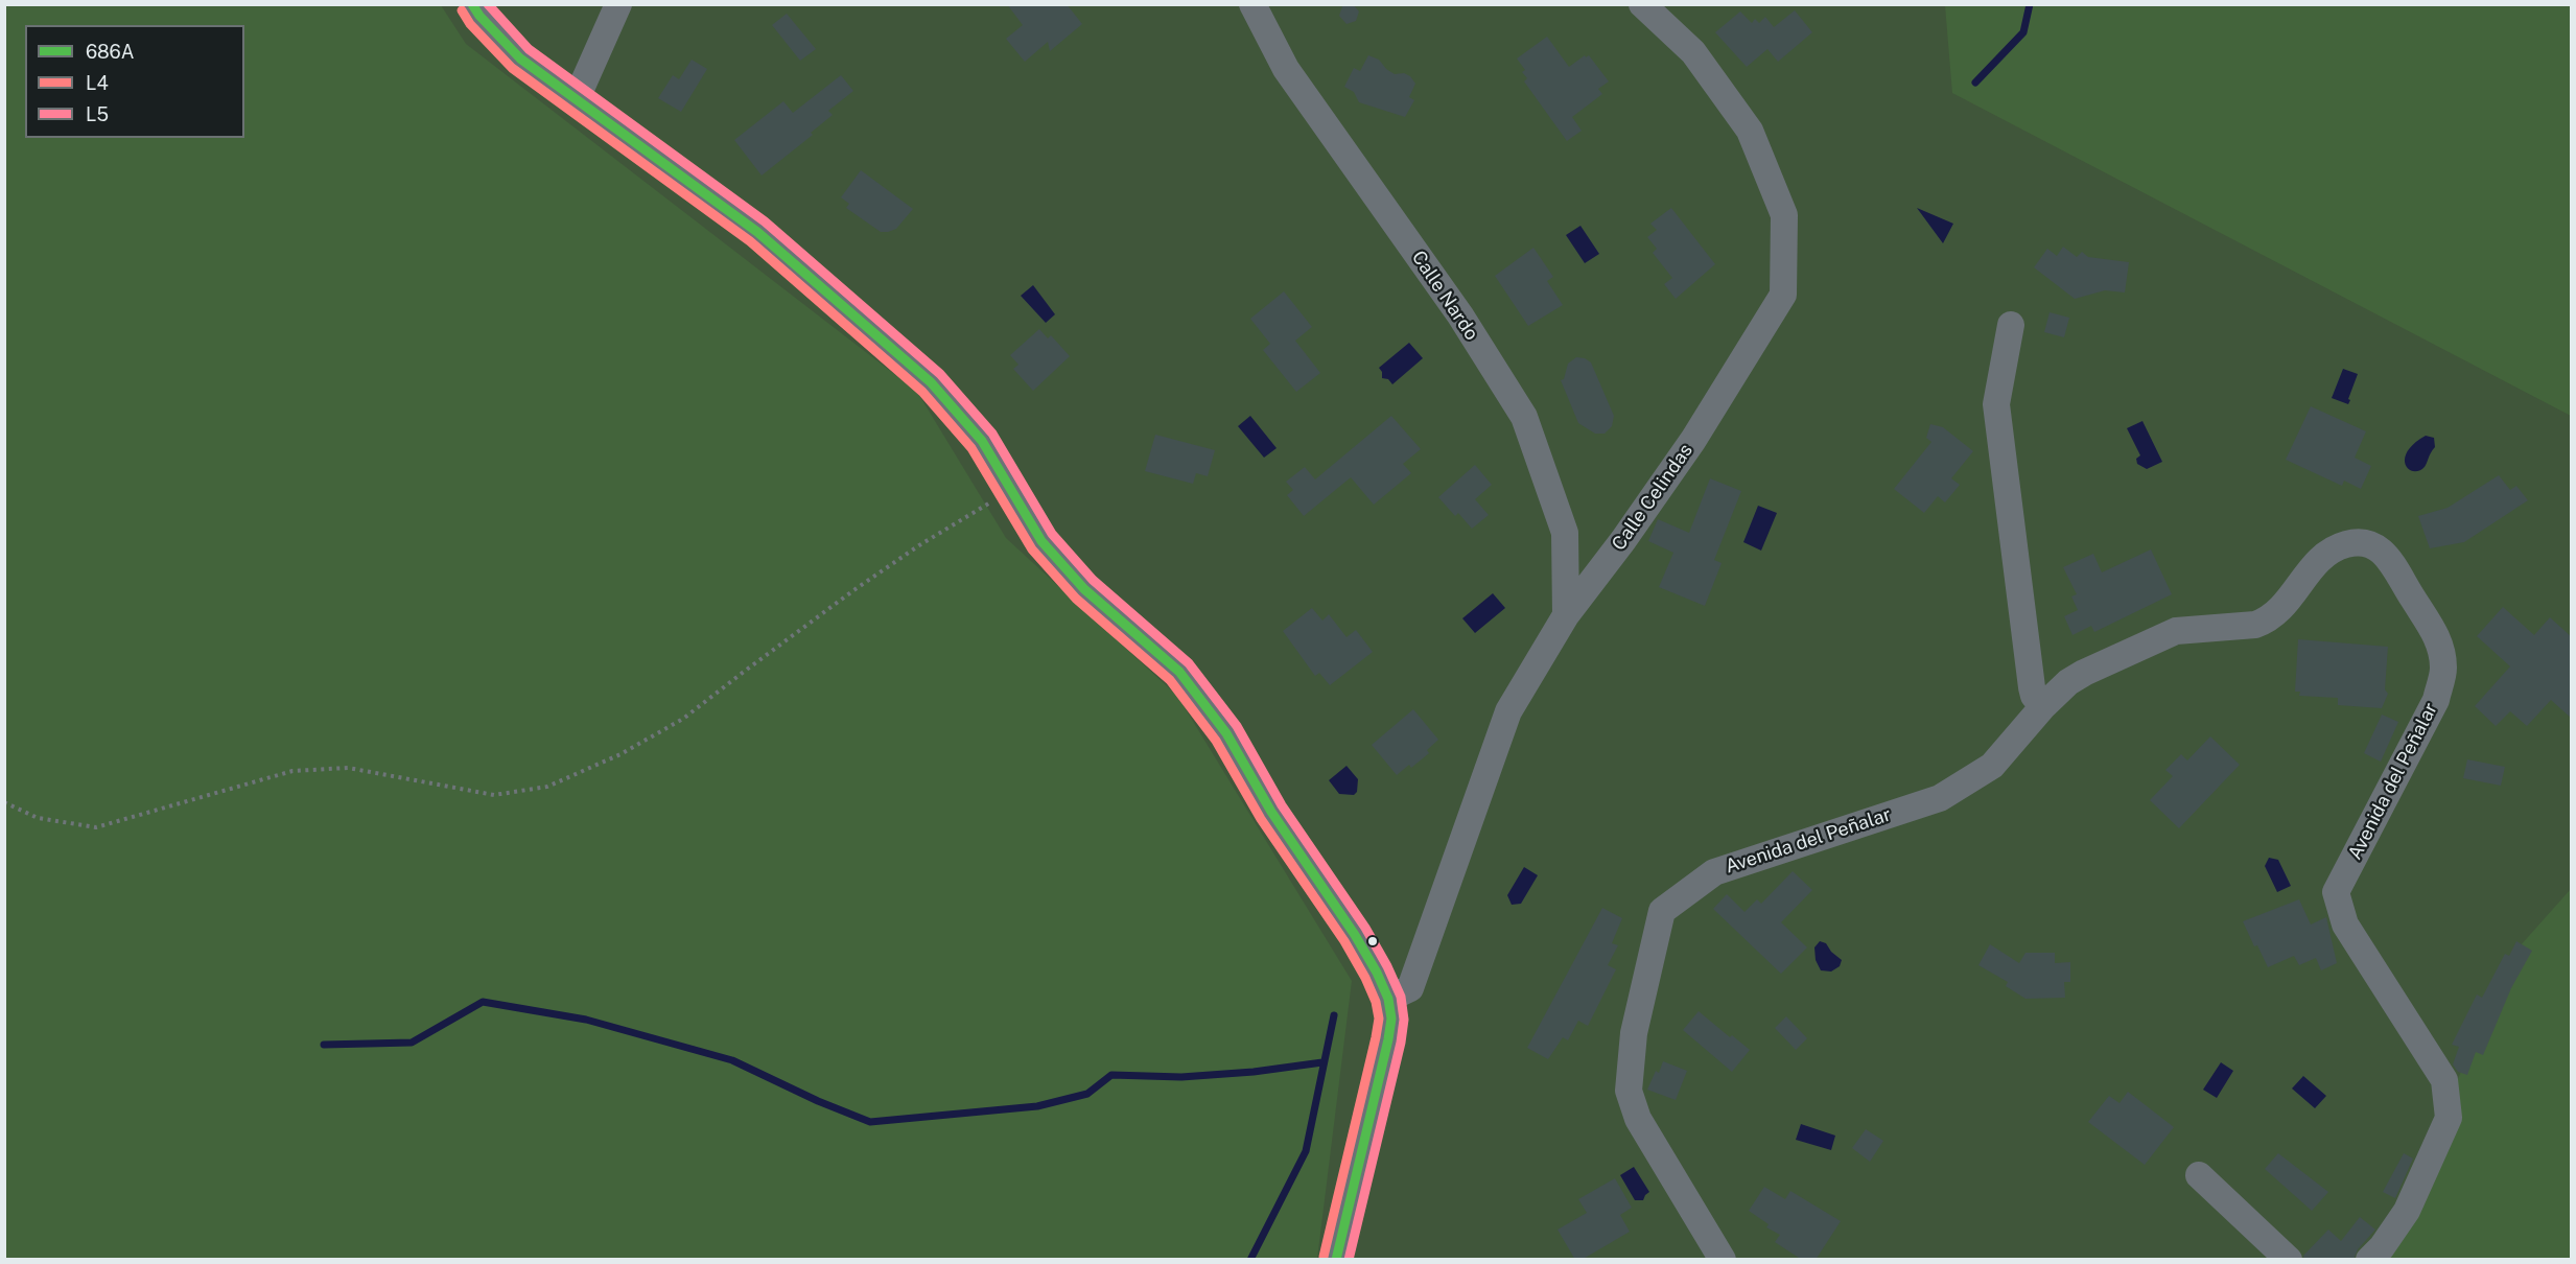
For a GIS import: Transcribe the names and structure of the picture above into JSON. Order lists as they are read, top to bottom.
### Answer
{
  "streets": {
    "street": ["Calle Nardo", "Calle Celindas", "Avenida del Peñalar"]
  },
  "crossings": [
    ["Calle Nardo", "Calle Celindas"]
  ],
  "lines": ["transit line 686A", "transit line L5", "transit line L4"],
  "legend": ["686A", "L4", "L5"]
}
